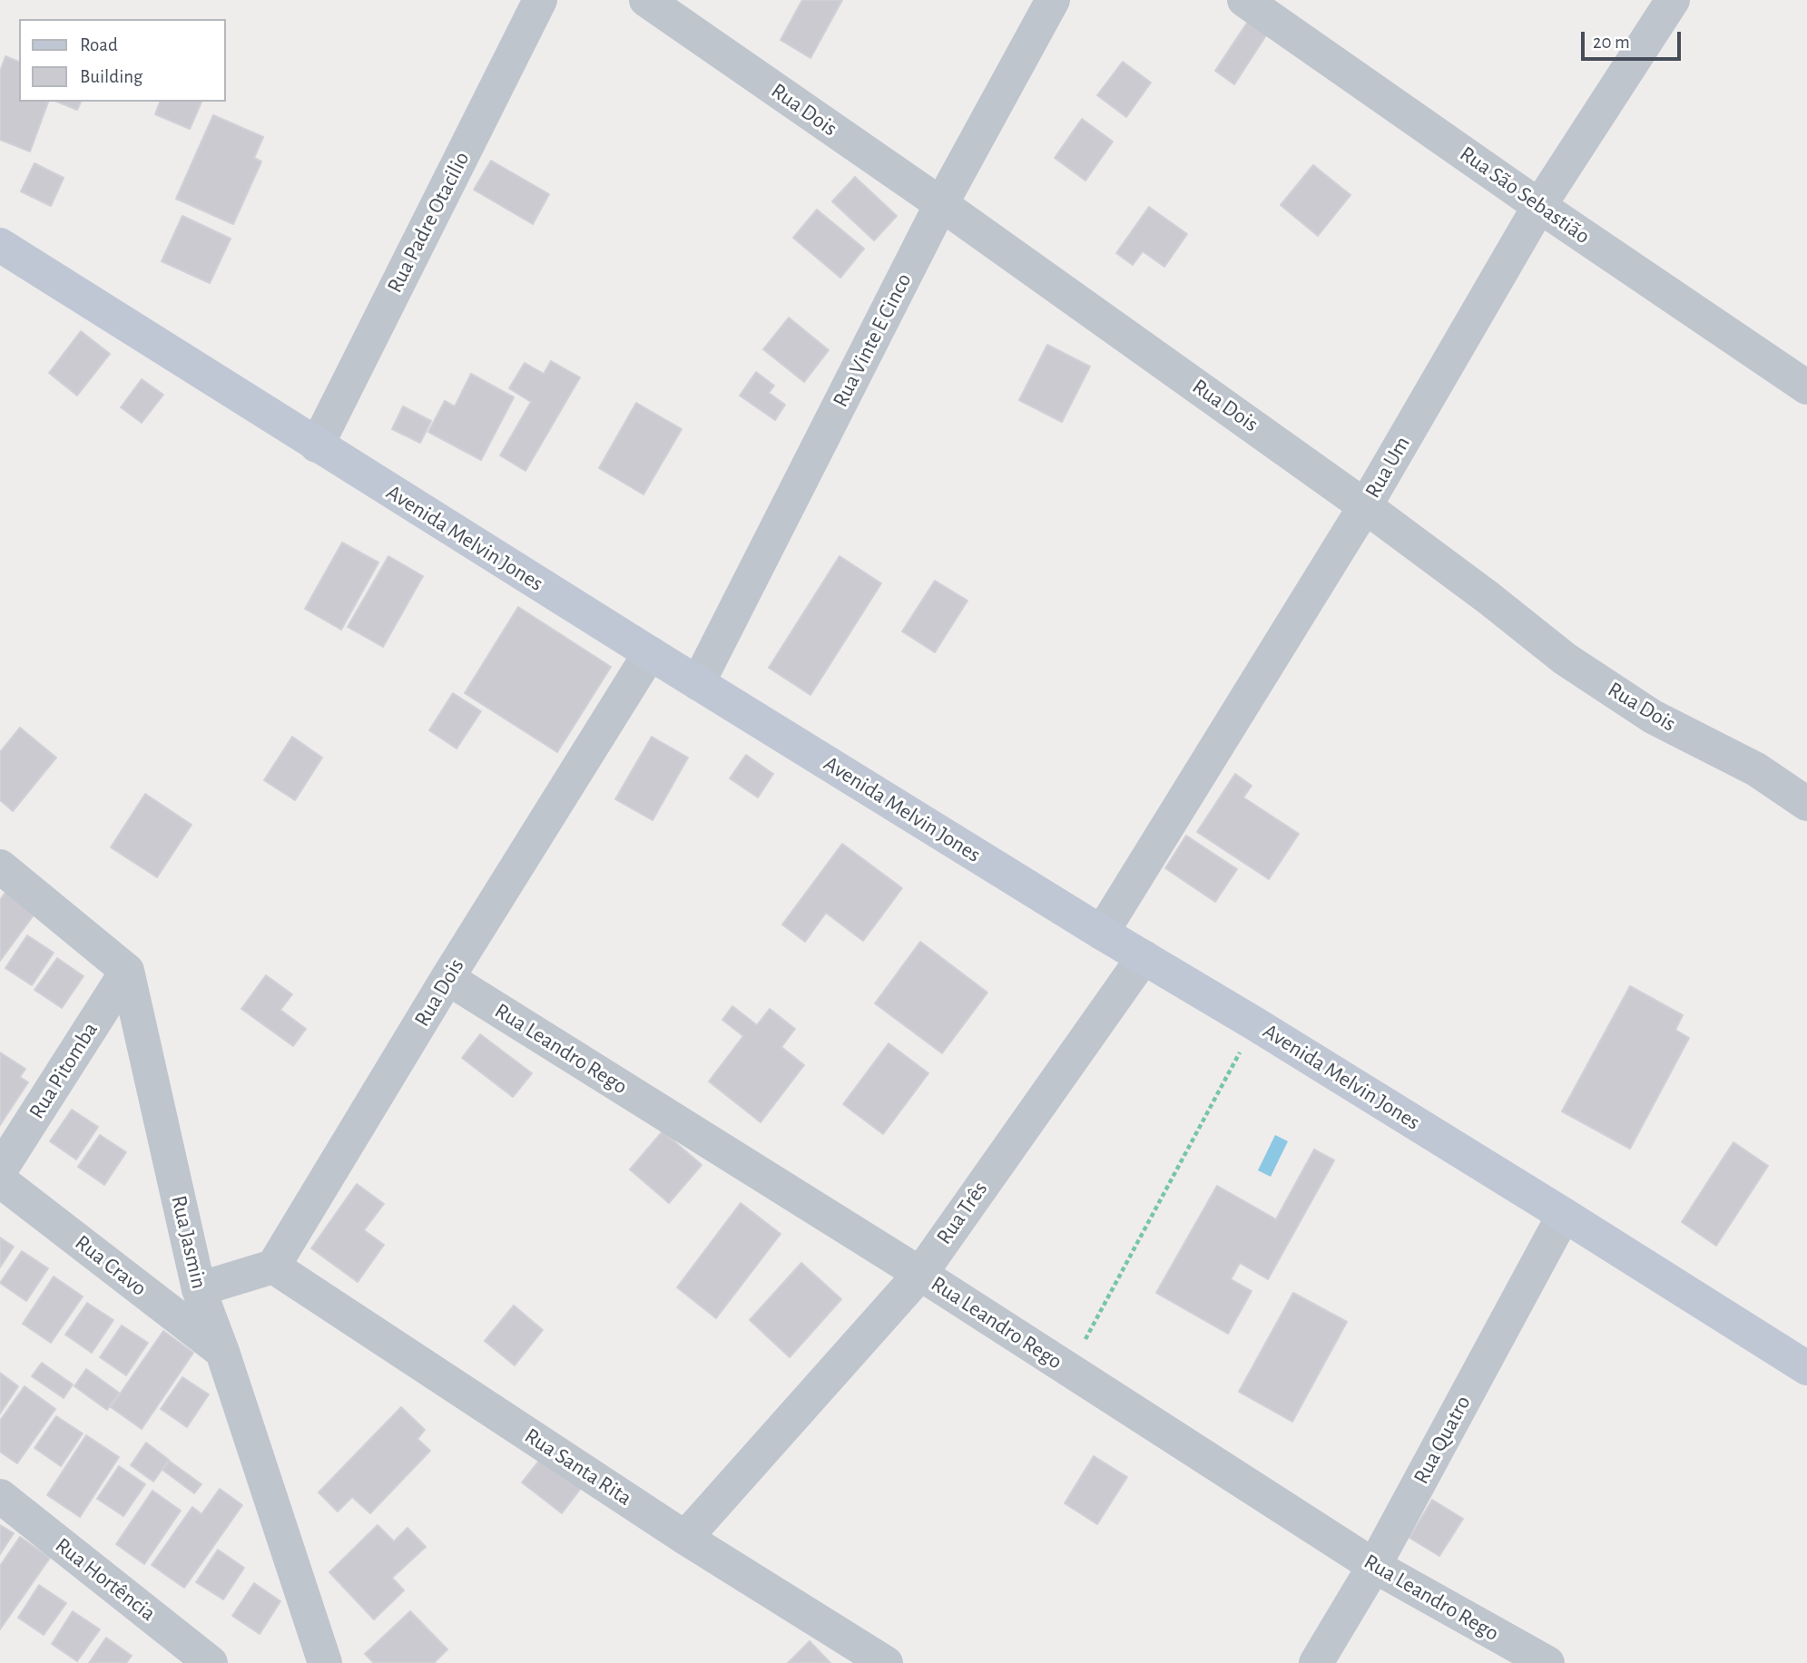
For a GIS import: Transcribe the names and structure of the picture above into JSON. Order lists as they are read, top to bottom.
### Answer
{
  "streets": {
    "main road": ["Avenida Melvin Jones"],
    "street": [
      "Rua Dois",
      "Rua São Sebastião",
      "Rua Padre Otacilio",
      "Rua Vinte E Cinco",
      "Rua Um",
      "Rua Leandro Rego",
      "Rua Pitomba",
      "Rua Três",
      "Rua Jasmin",
      "Rua Cravo",
      "Rua Quatro",
      "Rua Santa Rita",
      "Rua Hortência"
    ]
  },
  "crossings": [
    ["Rua Dois", "Rua Vinte E Cinco"],
    ["Rua Dois", "Rua Um"],
    ["Rua Dois", "Avenida Melvin Jones"],
    ["Rua Dois", "Rua Leandro Rego"],
    ["Rua Dois", "Rua Santa Rita"],
    ["Rua São Sebastião", "Rua Um"],
    ["Rua Padre Otacilio", "Avenida Melvin Jones"],
    ["Rua Vinte E Cinco", "Avenida Melvin Jones"],
    ["Rua Um", "Avenida Melvin Jones"],
    ["Avenida Melvin Jones", "Rua Três"],
    ["Avenida Melvin Jones", "Rua Quatro"],
    ["Rua Leandro Rego", "Rua Três"],
    ["Rua Leandro Rego", "Rua Quatro"],
    ["Rua Pitomba", "Rua Jasmin"],
    ["Rua Três", "Rua Santa Rita"],
    ["Rua Jasmin", "Rua Cravo"]
  ],
  "legend": ["Road", "Building"],
  "scale_bar": "20 m"
}
